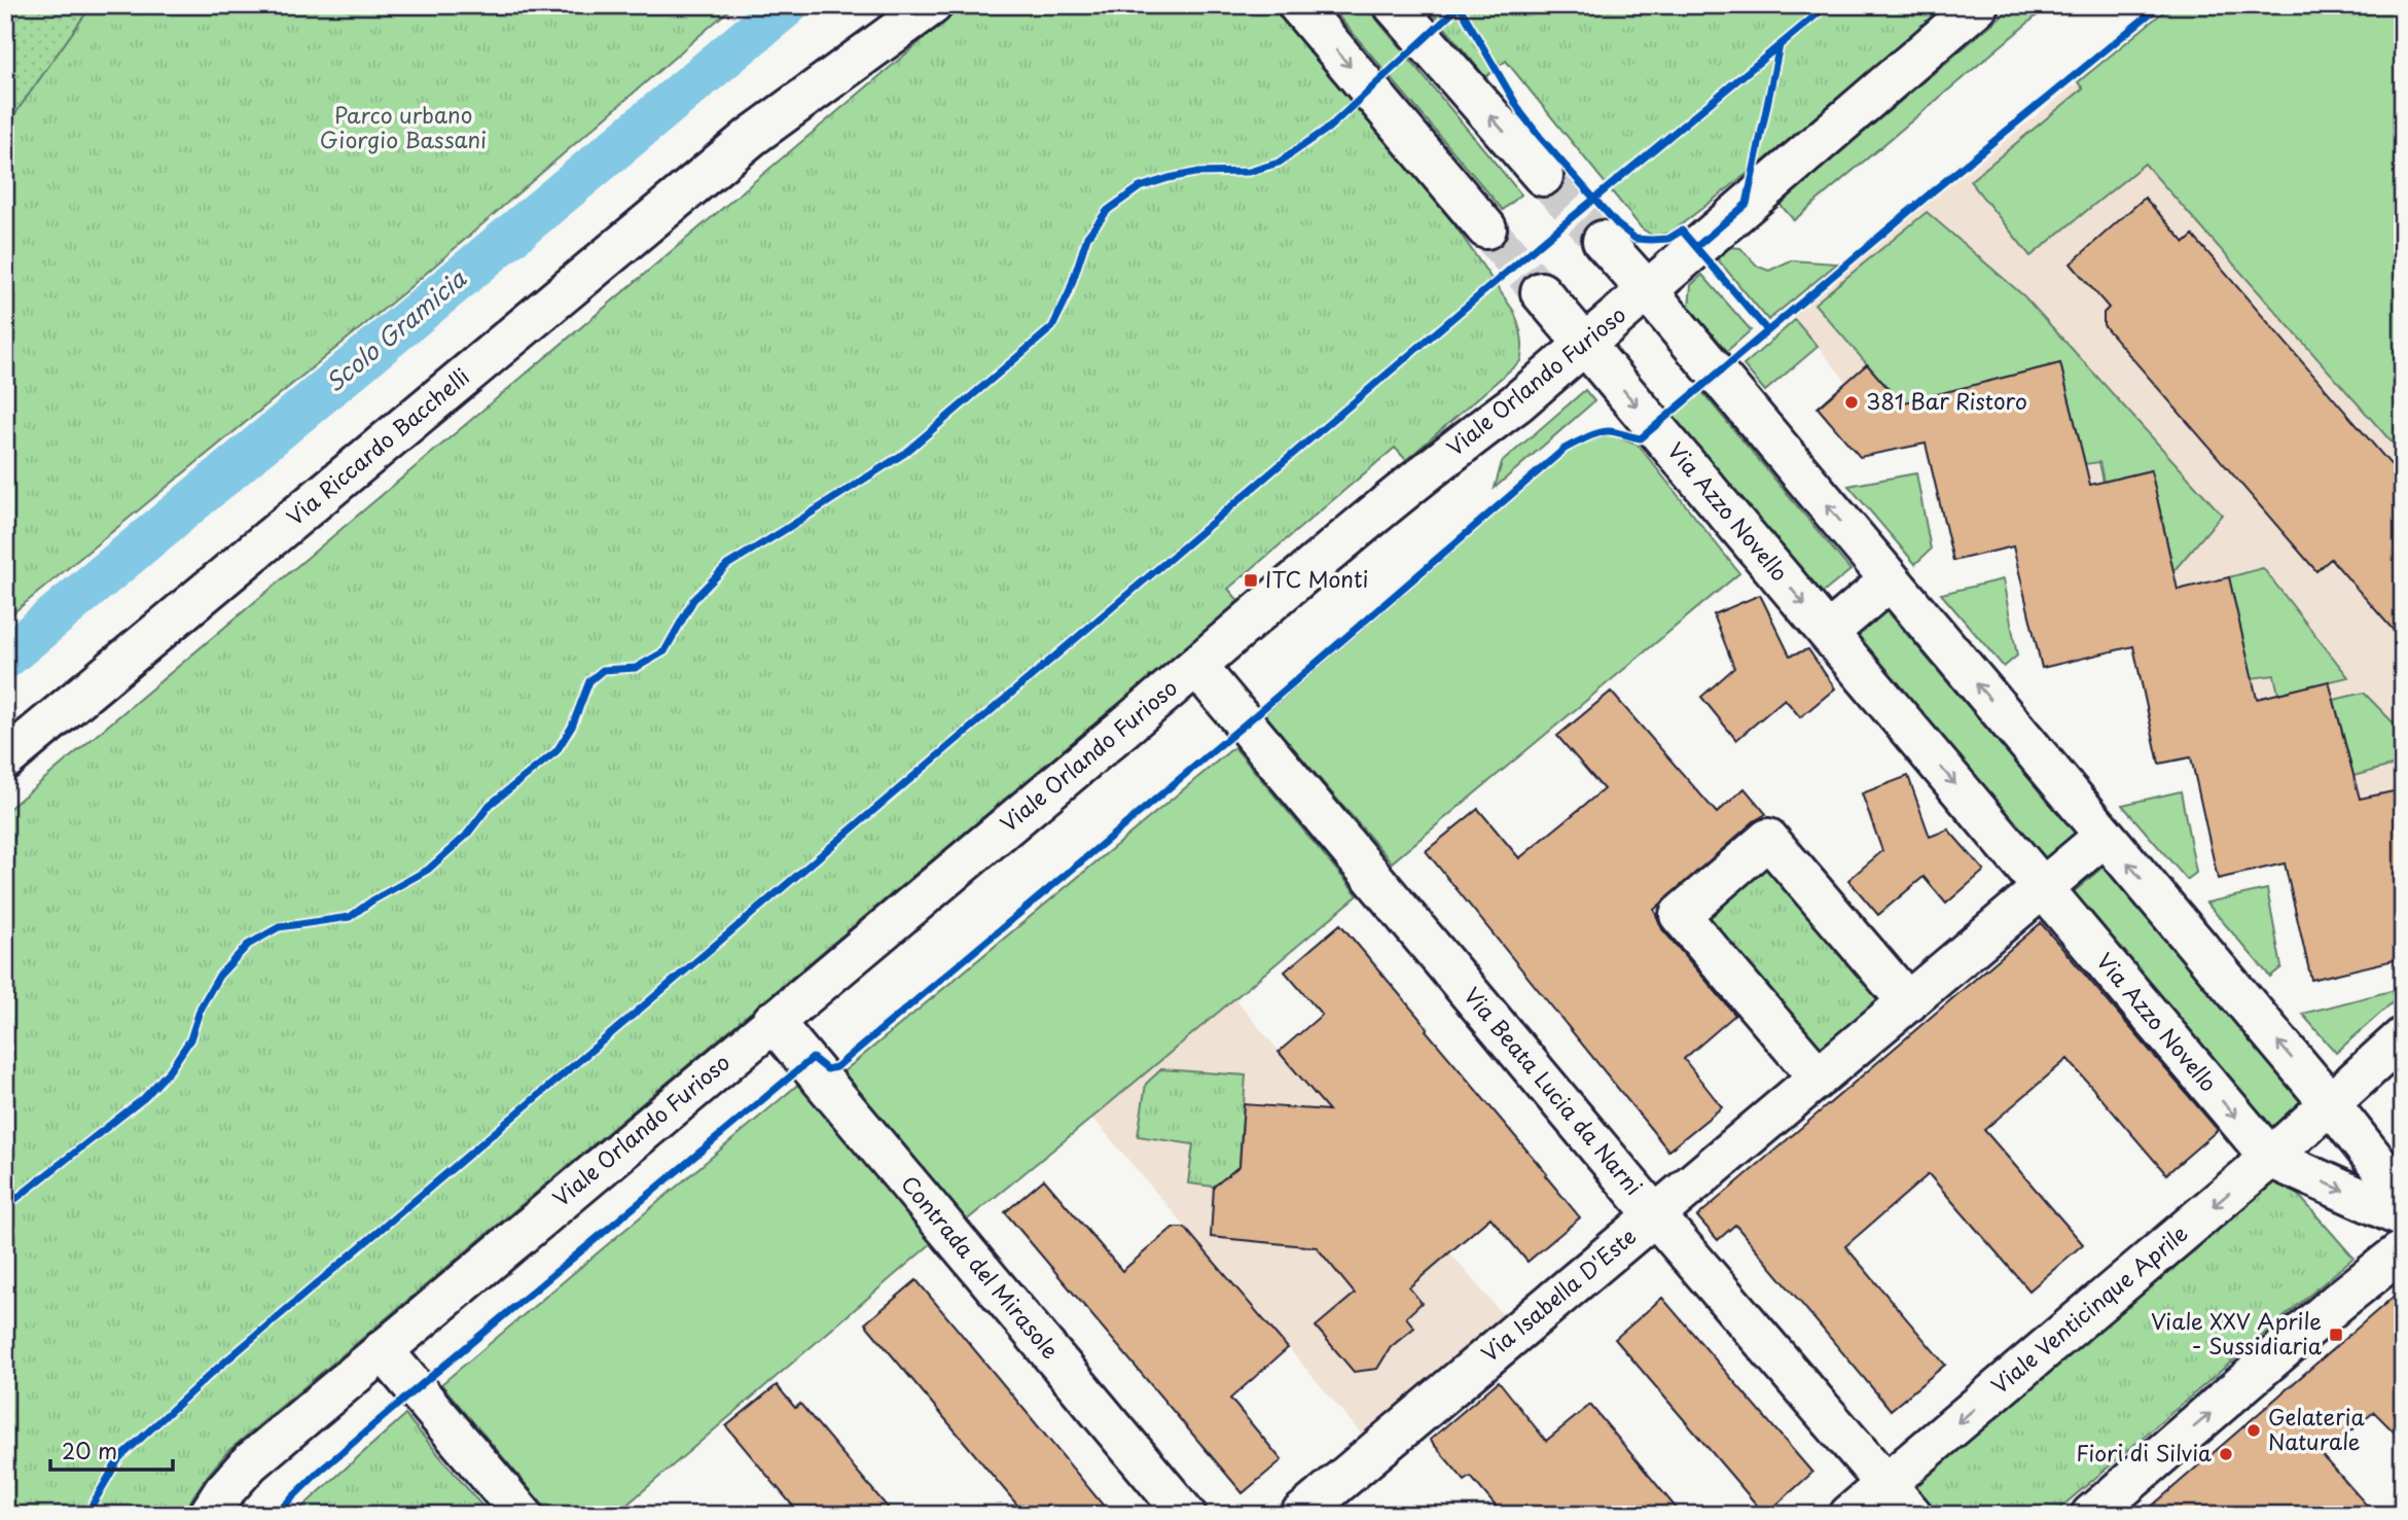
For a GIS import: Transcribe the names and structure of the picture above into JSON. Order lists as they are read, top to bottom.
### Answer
{
  "streets": {
    "street": [
      "Viale Orlando Furioso",
      "Via Riccardo Bacchelli",
      "Via Azzo Novello",
      "Via Beata Lucia da Narni",
      "Contrada del Mirasole",
      "Via Isabella D'Este",
      "Viale Venticinque Aprile"
    ]
  },
  "crossings": [
    ["Viale Orlando Furioso", "Via Azzo Novello"],
    ["Viale Orlando Furioso", "Via Beata Lucia da Narni"],
    ["Viale Orlando Furioso", "Contrada del Mirasole"],
    ["Via Azzo Novello", "Via Isabella D'Este"],
    ["Via Azzo Novello", "Viale Venticinque Aprile"],
    ["Via Beata Lucia da Narni", "Via Isabella D'Este"],
    ["Via Beata Lucia da Narni", "Viale Venticinque Aprile"]
  ],
  "water": ["Scolo Gramicia"],
  "parks": ["Parco urbano Giorgio Bassani"],
  "places": {
    "other": ["381 Bar Ristoro", "Gelateria Naturale", "Fiori di Silvia"],
    "transit": ["ITC Monti", "Viale XXV Aprile - Sussidiaria"]
  },
  "scale_bar": "20 m"
}
